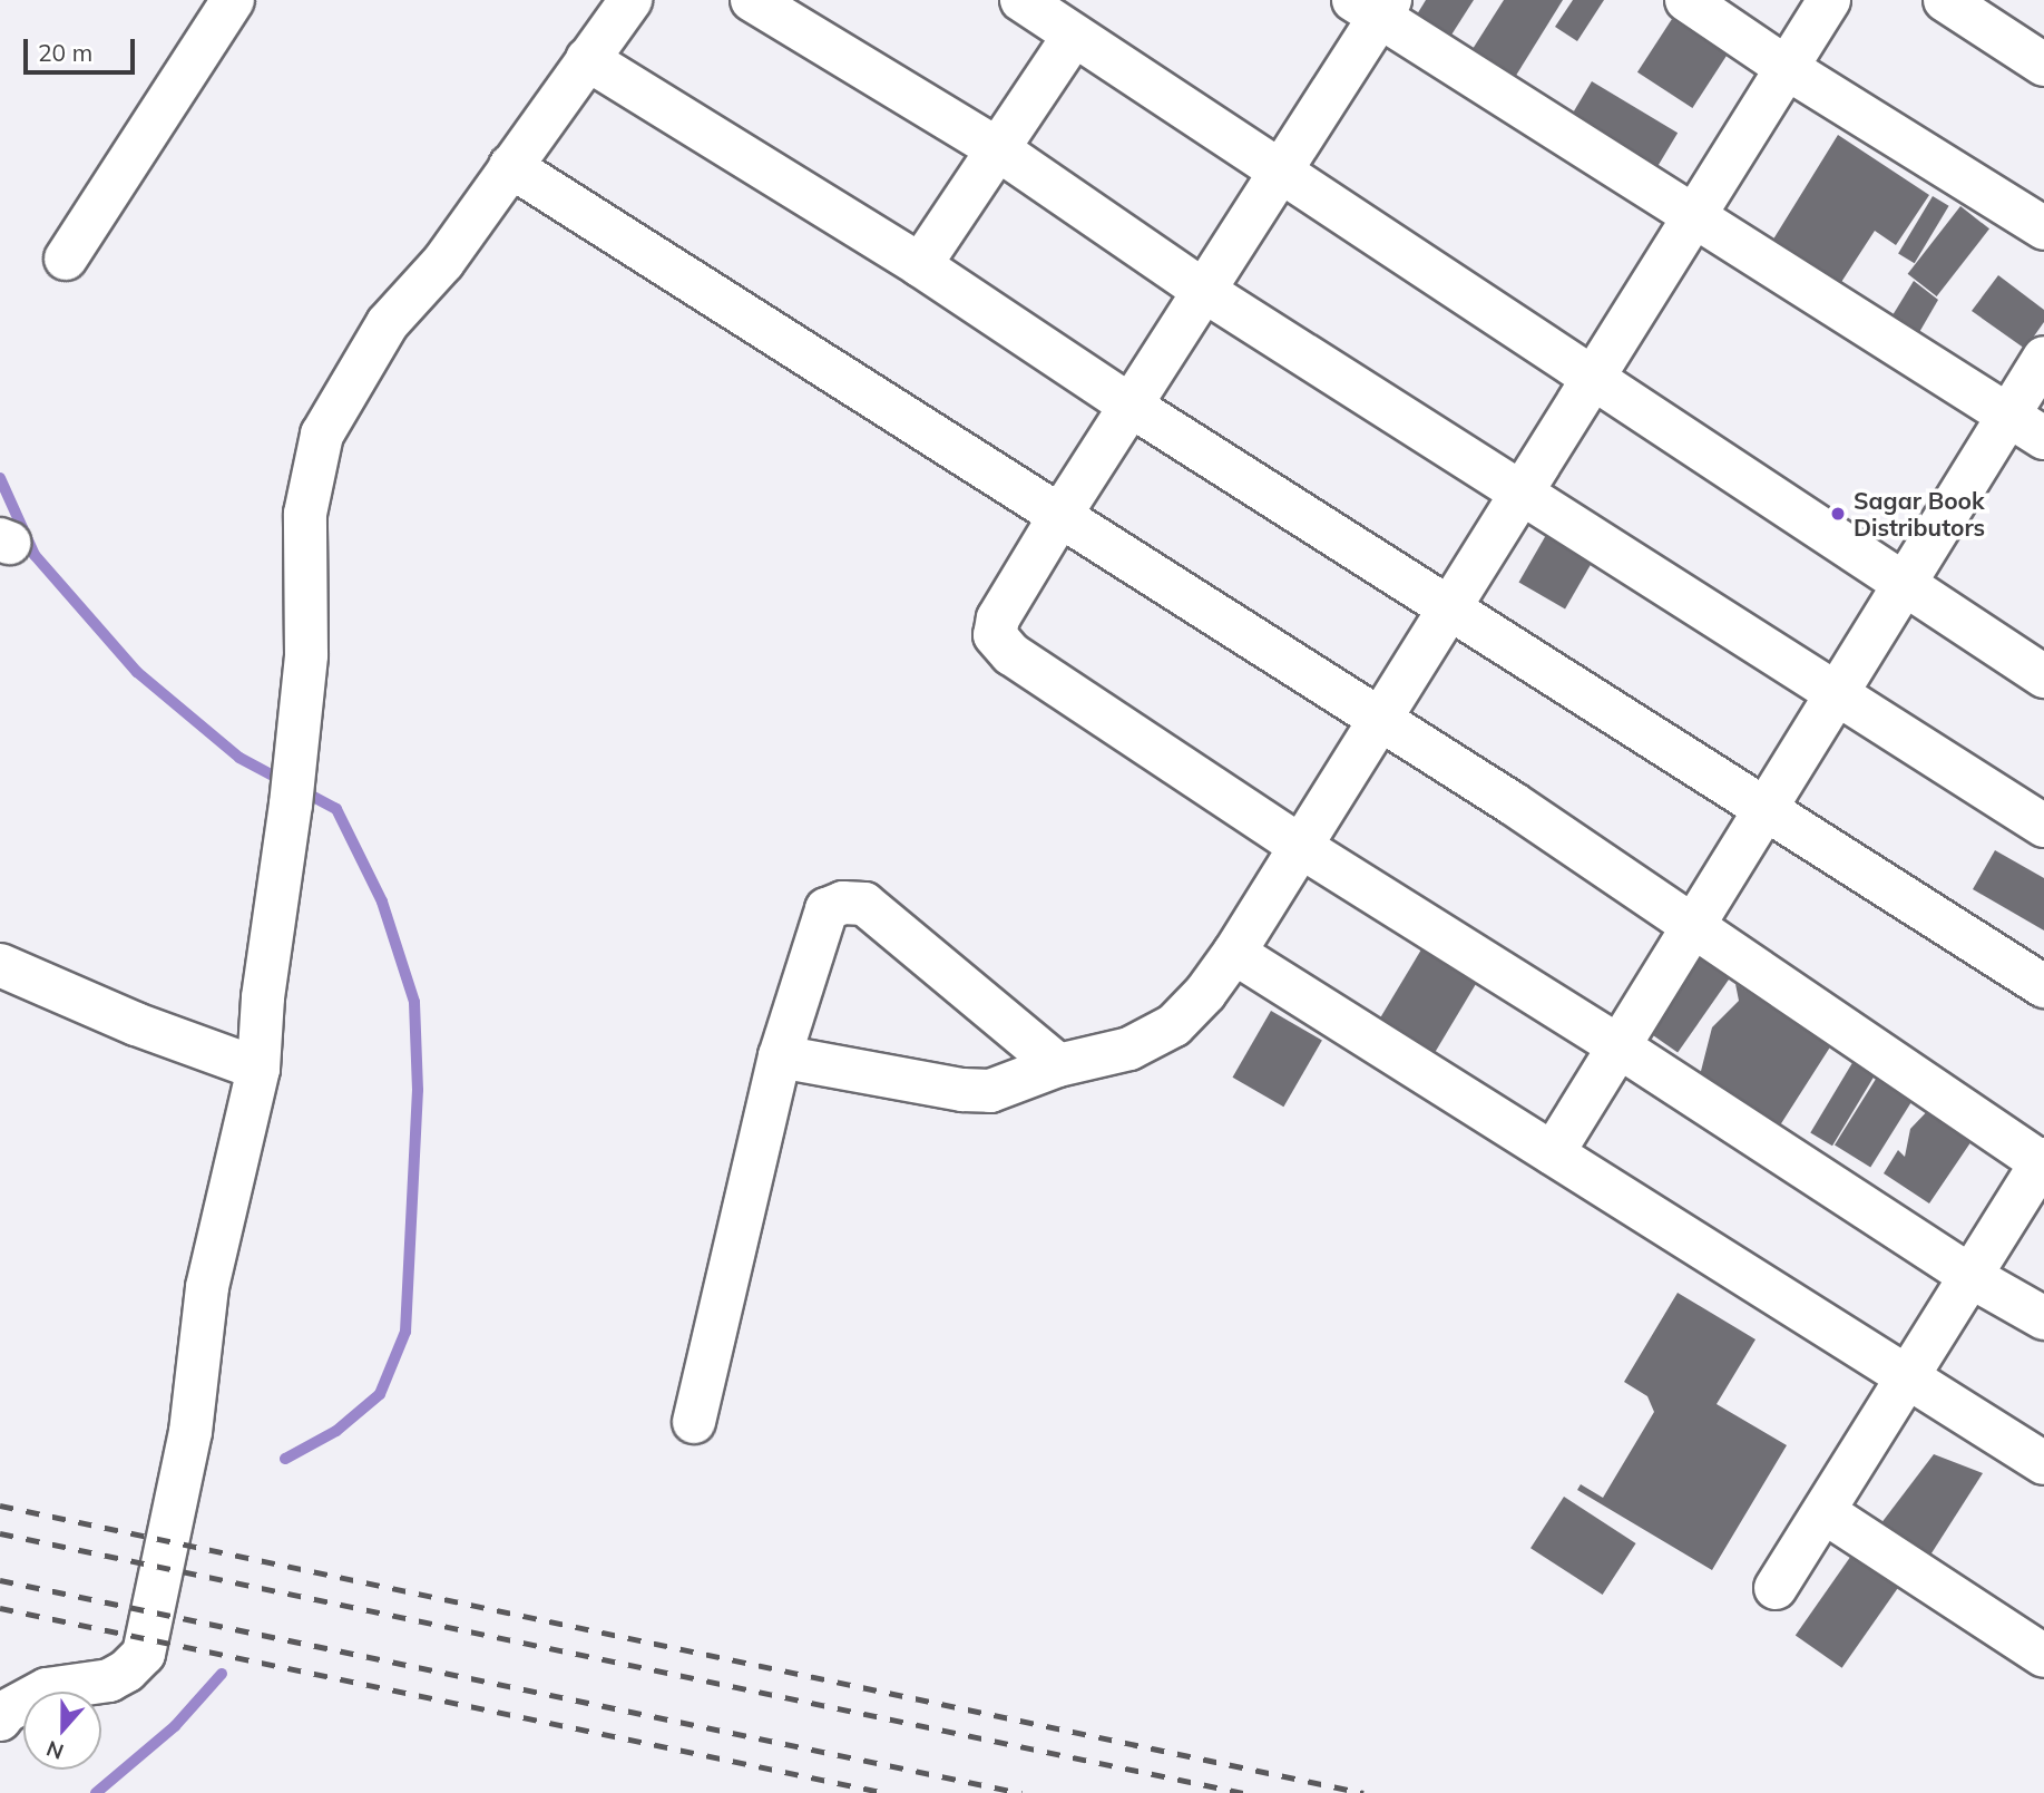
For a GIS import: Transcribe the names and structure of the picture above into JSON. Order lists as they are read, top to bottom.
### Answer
{
  "places": ["Sagar Book Distributors"],
  "scale_bar": "20 m",
  "north": "bottom"
}
